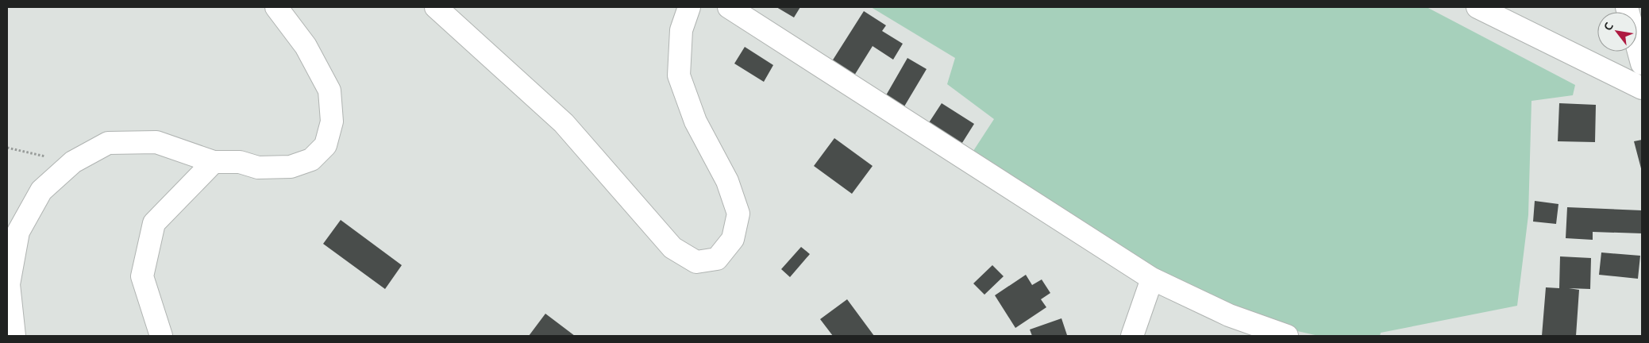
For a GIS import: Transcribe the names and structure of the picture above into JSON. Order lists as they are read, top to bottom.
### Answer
{
  "north": "top left"
}
